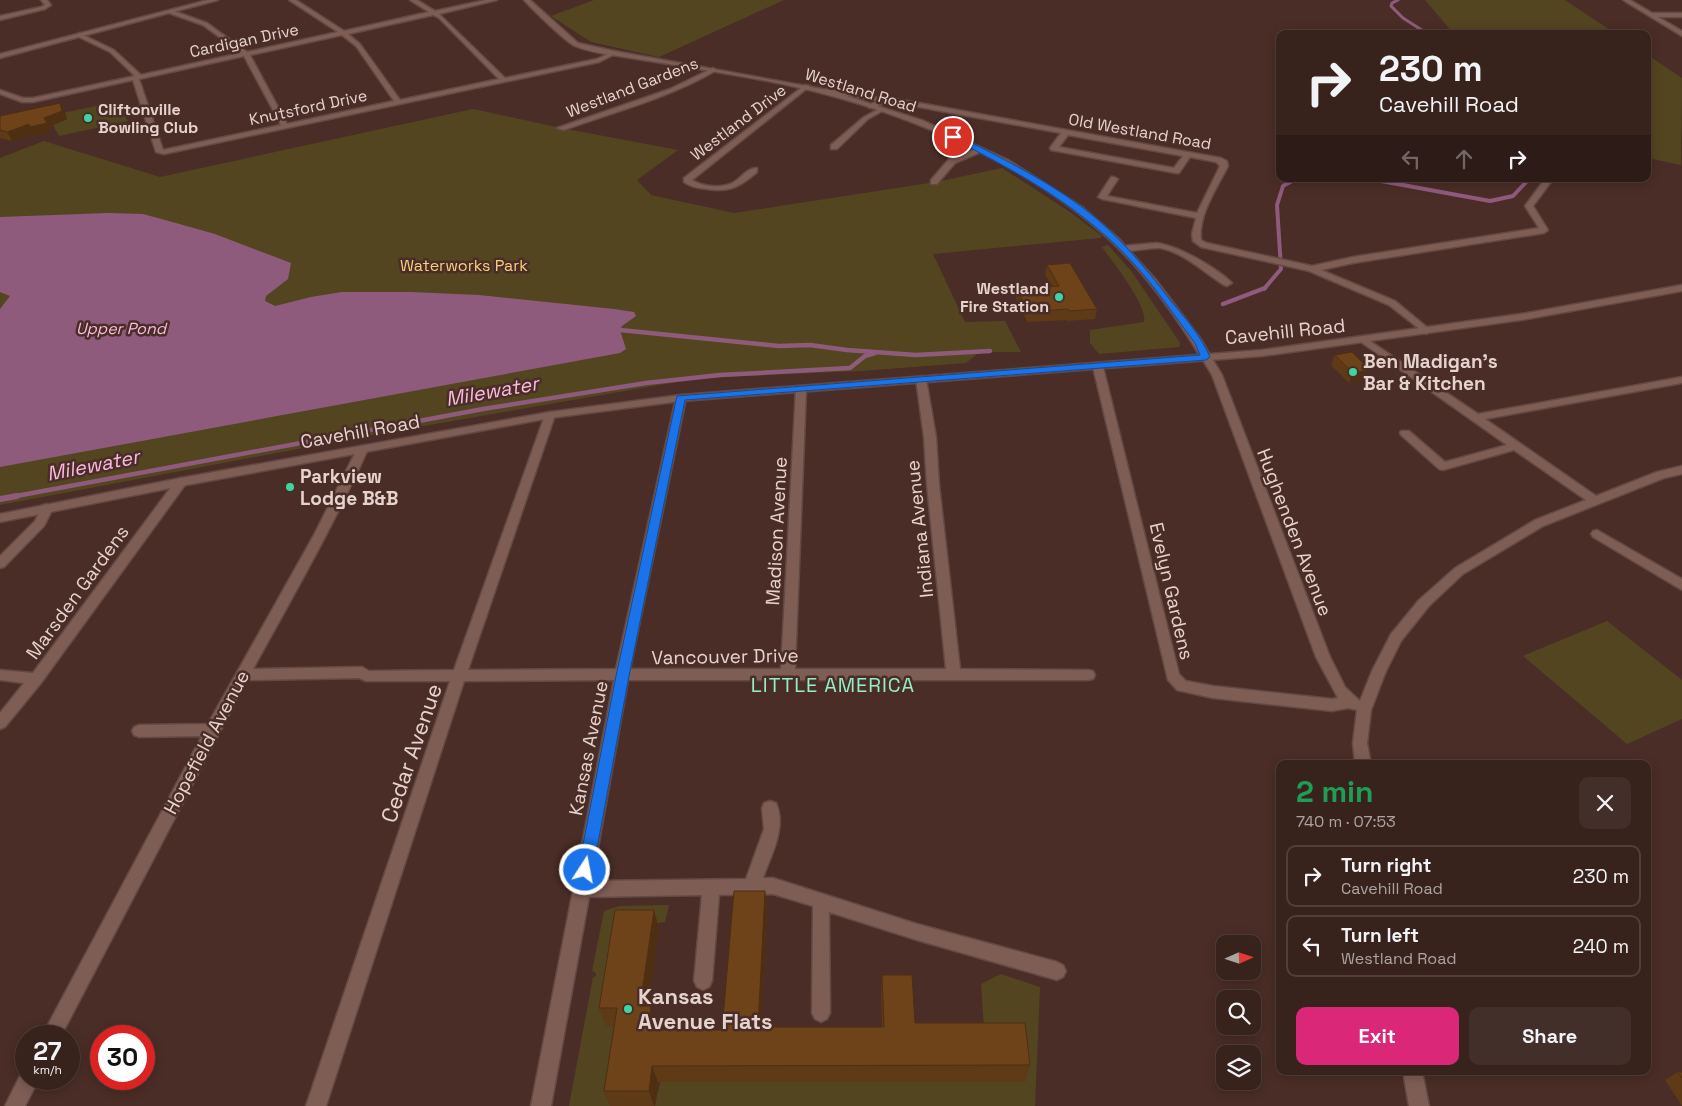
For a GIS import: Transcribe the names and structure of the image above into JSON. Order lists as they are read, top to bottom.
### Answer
{
  "streets": {
    "street": [
      "Cardigan Drive",
      "Westland Gardens",
      "Westland Road",
      "Knutsford Drive",
      "Westland Drive",
      "Old Westland Road",
      "Cavehill Road",
      "Indiana Avenue",
      "Madison Avenue",
      "Hughenden Avenue",
      "Evelyn Gardens",
      "Marsden Gardens",
      "Vancouver Drive",
      "Hopefield Avenue",
      "Kansas Avenue",
      "Cedar Avenue"
    ]
  },
  "crossings": [
    ["Cardigan Drive", "Knutsford Drive"],
    ["Westland Gardens", "Westland Road"],
    ["Westland Road", "Knutsford Drive"],
    ["Westland Road", "Westland Drive"],
    ["Westland Road", "Old Westland Road"],
    ["Westland Road", "Cavehill Road"],
    ["Westland Road", "Hughenden Avenue"],
    ["Old Westland Road", "Cavehill Road"],
    ["Cavehill Road", "Indiana Avenue"],
    ["Cavehill Road", "Madison Avenue"],
    ["Cavehill Road", "Hughenden Avenue"],
    ["Cavehill Road", "Evelyn Gardens"],
    ["Cavehill Road", "Marsden Gardens"],
    ["Cavehill Road", "Hopefield Avenue"],
    ["Cavehill Road", "Kansas Avenue"],
    ["Cavehill Road", "Cedar Avenue"],
    ["Indiana Avenue", "Vancouver Drive"],
    ["Madison Avenue", "Vancouver Drive"],
    ["Hughenden Avenue", "Evelyn Gardens"],
    ["Vancouver Drive", "Hopefield Avenue"],
    ["Vancouver Drive", "Kansas Avenue"],
    ["Vancouver Drive", "Cedar Avenue"]
  ],
  "districts": ["LITTLE AMERICA"],
  "water": ["Upper Pond", "Milewater"],
  "parks": ["Waterworks Park"],
  "places": [
    "Cliftonville Bowling Club",
    "Westland Fire Station",
    "Ben Madigan’s Bar & Kitchen",
    "Parkview Lodge B&B",
    "Kansas Avenue Flats"
  ],
  "north": "right",
  "page": {
    "turn": ["230 m", "Cavehill Road"],
    "heading": ["2 min", "740 m · 07:53"],
    "list": [
      {
        "name": "Turn right",
        "note": "Cavehill Road",
        "value": "230 m"
      },
      {
        "name": "Turn left",
        "note": "Westland Road",
        "value": "240 m"
      }
    ],
    "buttons": ["Exit", "Share"],
    "speed": "27 km/h",
    "limit": "30"
  }
}
